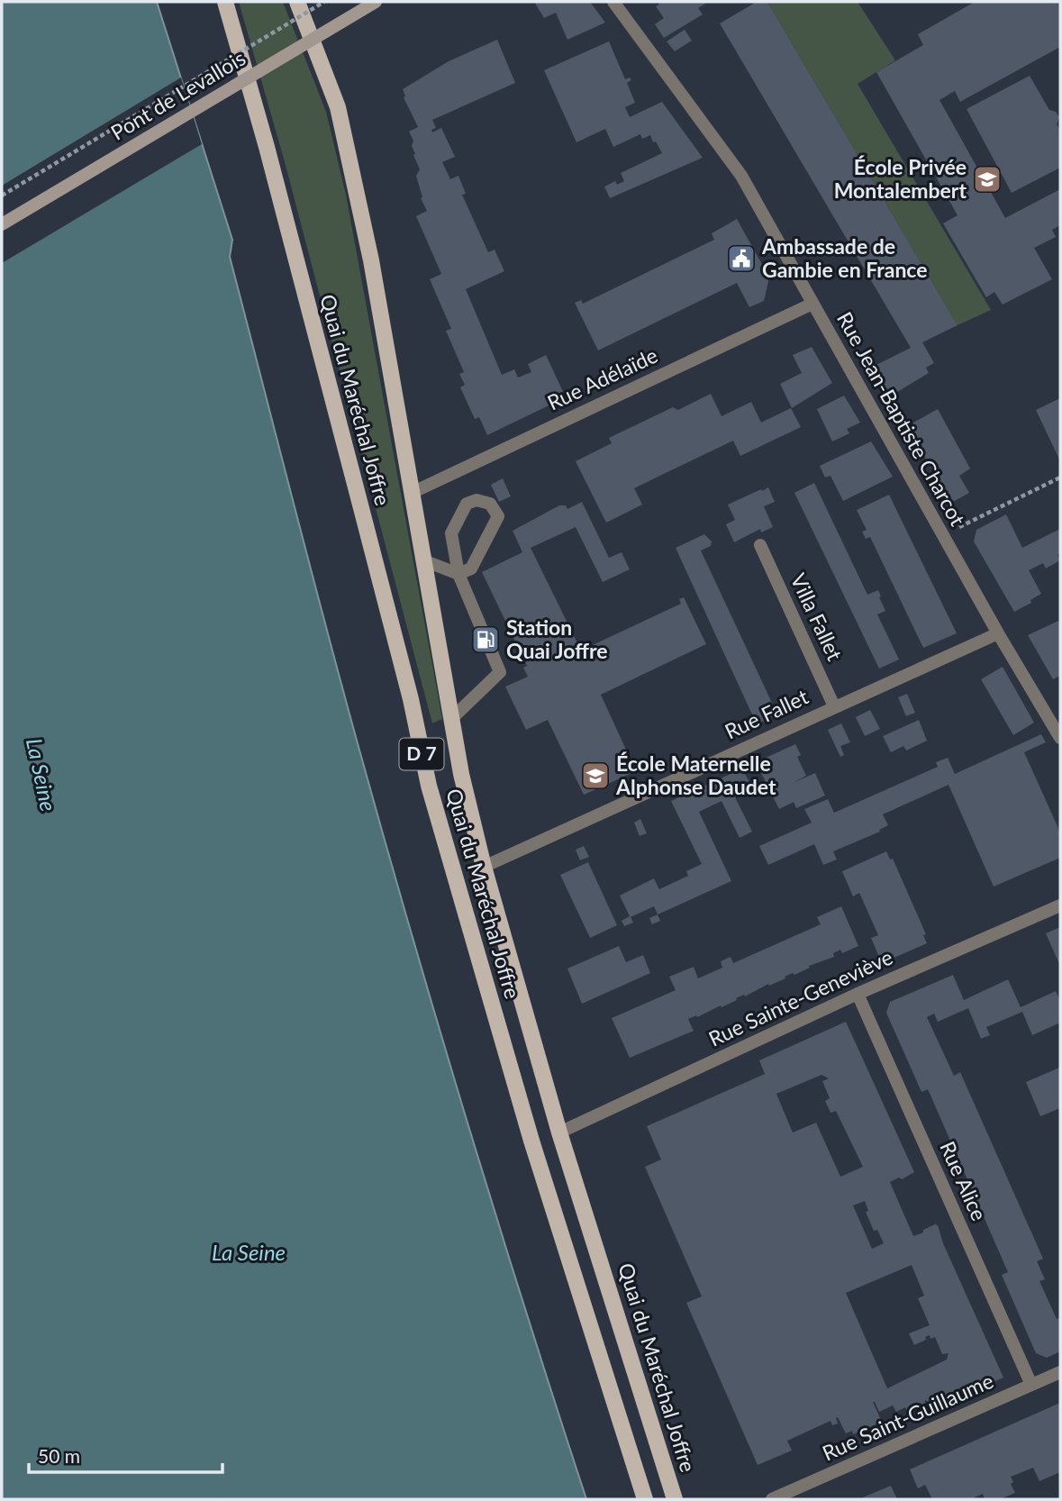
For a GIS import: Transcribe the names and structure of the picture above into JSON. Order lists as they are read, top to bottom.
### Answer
{
  "streets": {
    "main road": ["Pont de Levallois", "Quai du Maréchal Joffre", "D 7"],
    "street": [
      "Rue Adélaïde",
      "Rue Jean-Baptiste Charcot",
      "Villa Fallet",
      "Rue Fallet",
      "Rue Sainte-Geneviève",
      "Rue Alice",
      "Rue Saint-Guillaume"
    ]
  },
  "crossings": [
    ["Rue Adélaïde", "Quai du Maréchal Joffre"],
    ["Rue Adélaïde", "Rue Jean-Baptiste Charcot"],
    ["Quai du Maréchal Joffre", "Rue Fallet"],
    ["Quai du Maréchal Joffre", "Rue Sainte-Geneviève"],
    ["Rue Jean-Baptiste Charcot", "Rue Fallet"],
    ["Villa Fallet", "Rue Fallet"],
    ["Rue Sainte-Geneviève", "Rue Alice"],
    ["Rue Alice", "Rue Saint-Guillaume"]
  ],
  "water": ["La Seine"],
  "places": {
    "school or university": ["École Privée Montalembert", "École Maternelle Alphonse Daudet"],
    "public building": ["Ambassade de Gambie en France"],
    "fuel station": ["Station Quai Joffre"]
  },
  "scale_bar": "50 m"
}
